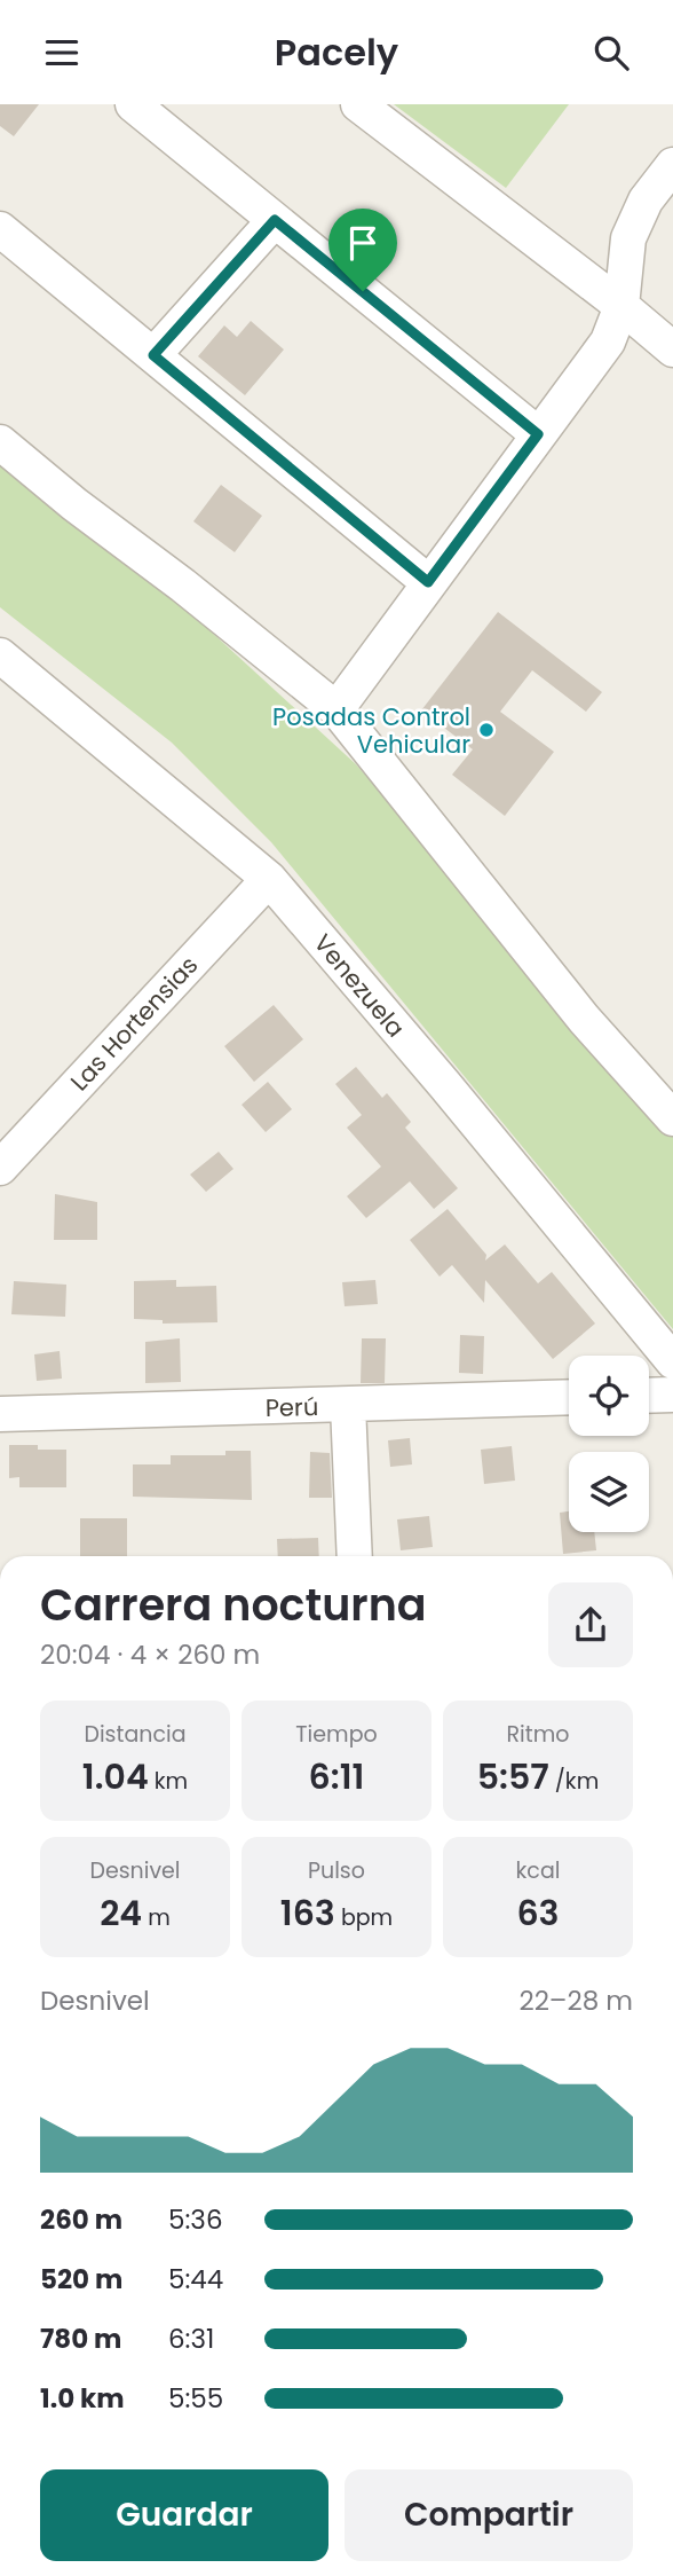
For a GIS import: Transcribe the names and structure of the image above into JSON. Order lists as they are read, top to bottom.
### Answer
{
  "streets": {
    "street": ["Venezuela", "Las Hortensias", "Perú"]
  },
  "crossings": [
    ["Venezuela", "Las Hortensias"]
  ],
  "places": ["Posadas Control Vehicular"],
  "page": {
    "header": "Pacely",
    "heading": ["Carrera nocturna", "20:04 · 4 × 260 m"],
    "stats": [
      ["Distancia", "1.04 km"],
      ["Tiempo", "6:11"],
      ["Ritmo", "5:57 /km"],
      ["Desnivel", "24 m"],
      ["Pulso", "163 bpm"],
      ["kcal", "63"]
    ],
    "chart": ["Desnivel", "22–28 m"],
    "list": [
      {
        "name": "260 m",
        "note": "5:36"
      },
      {
        "name": "520 m",
        "note": "5:44"
      },
      {
        "name": "780 m",
        "note": "6:31"
      },
      {
        "name": "1.0 km",
        "note": "5:55"
      }
    ],
    "buttons": ["Guardar", "Compartir"]
  }
}
